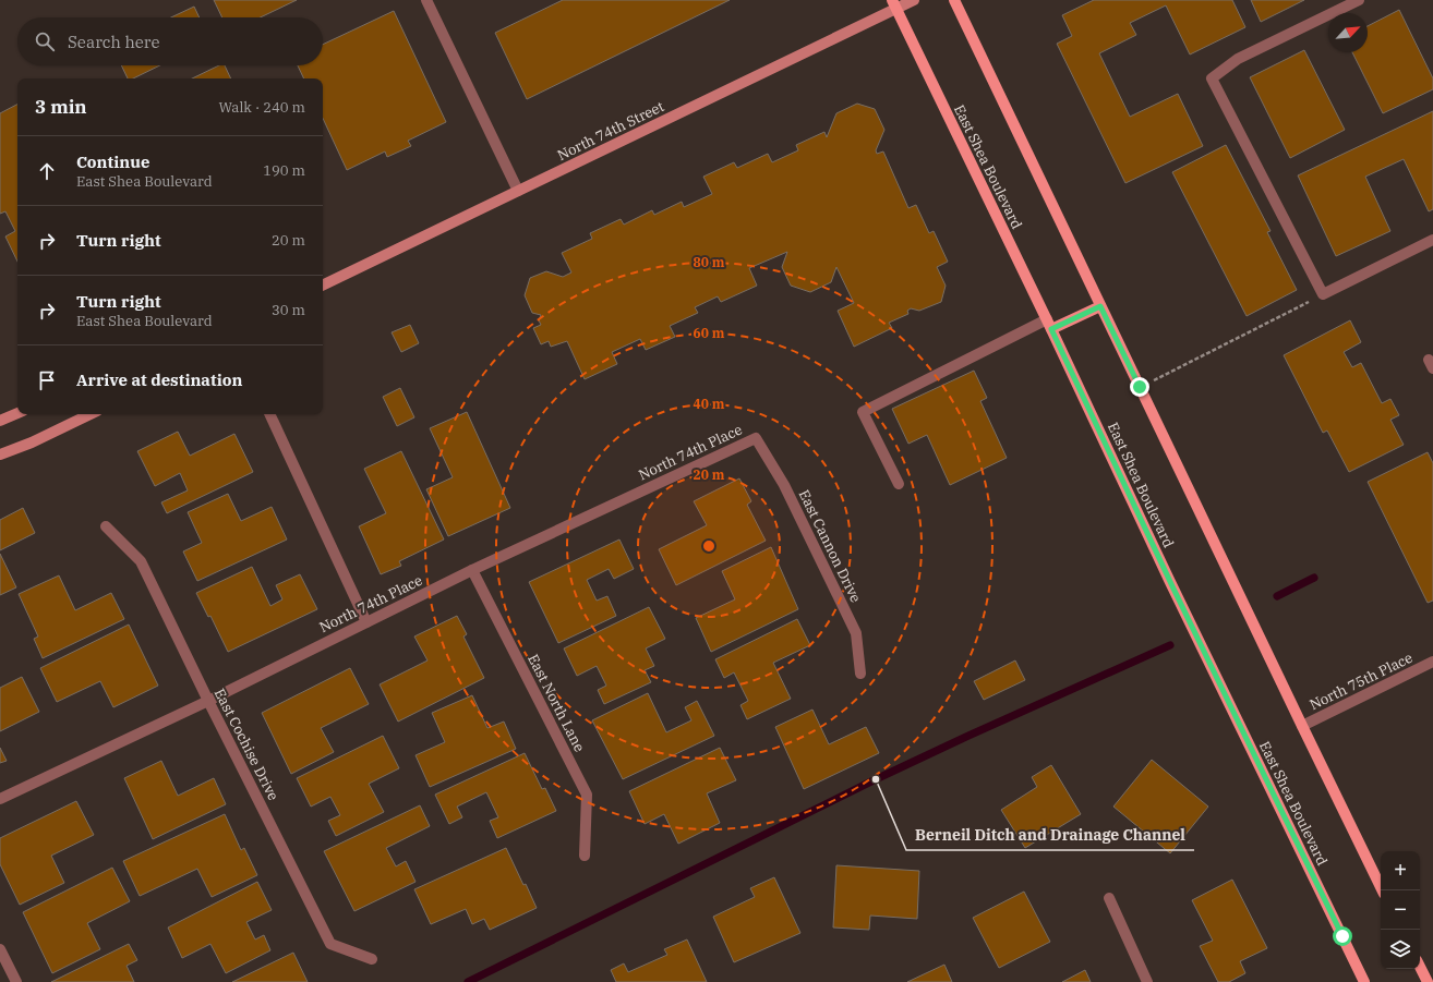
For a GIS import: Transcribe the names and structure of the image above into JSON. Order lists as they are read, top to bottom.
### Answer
{
  "streets": {
    "main road": ["East Shea Boulevard"],
    "street": [
      "North 74th Street",
      "North 74th Place",
      "East Cannon Drive",
      "North 75th Place",
      "East North Lane",
      "East Cochise Drive"
    ]
  },
  "crossings": [
    ["North 74th Street", "East Shea Boulevard"],
    ["North 74th Place", "East Cannon Drive"],
    ["North 74th Place", "East North Lane"],
    ["North 74th Place", "East Cochise Drive"]
  ],
  "places": ["Berneil Ditch and Drainage Channel"],
  "north": "top right",
  "page": {
    "search": "Search here",
    "heading": ["3 min", "Walk · 240 m"],
    "list": [
      ["Continue", "East Shea Boulevard", "190 m"],
      ["Turn right", "20 m"],
      ["Turn right", "East Shea Boulevard", "30 m"],
      "Arrive at destination"
    ],
    "map_buttons": ["+", "−"]
  },
  "rings": [
    "80 m",
    "60 m",
    "40 m",
    "20 m"
  ]
}
